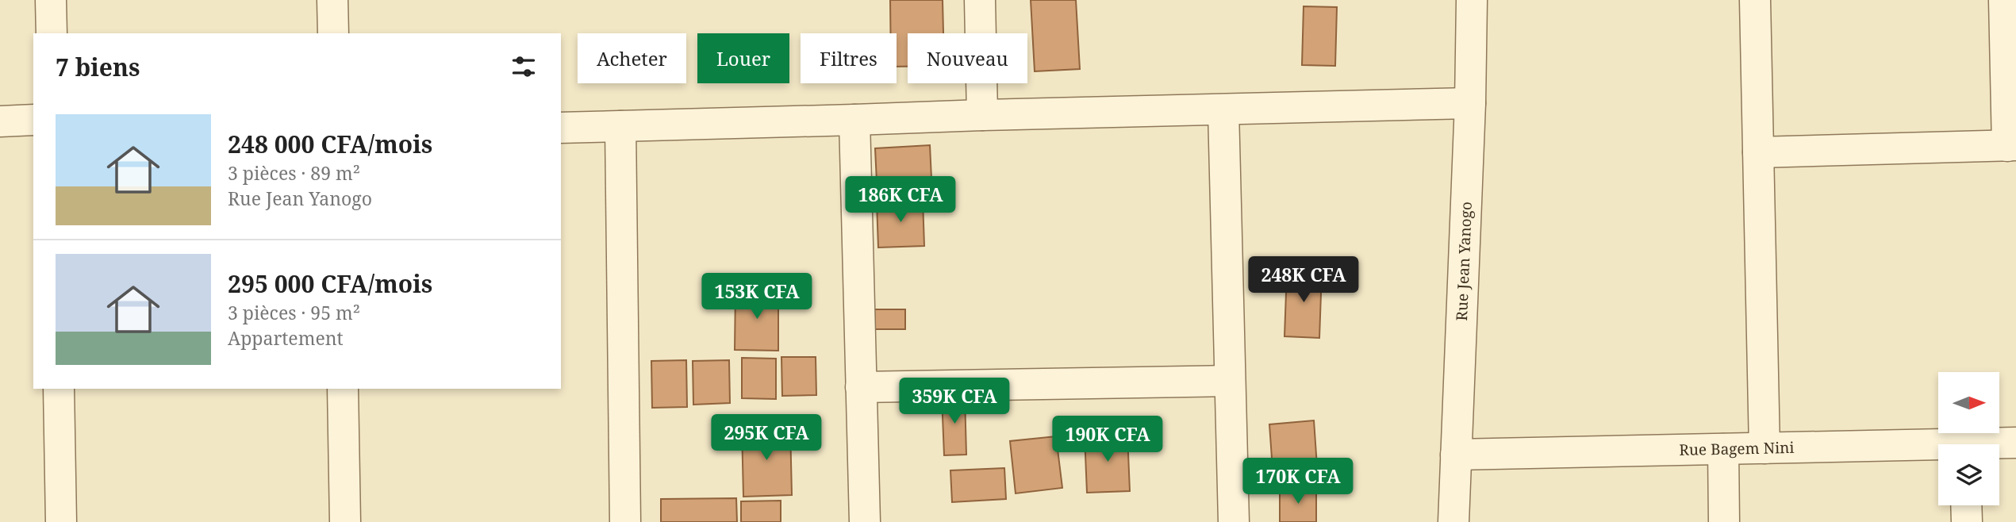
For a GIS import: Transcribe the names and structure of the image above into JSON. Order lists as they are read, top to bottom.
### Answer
{
  "streets": {
    "street": ["Rue Jean Yanogo", "Rue Bagem Nini"]
  },
  "crossings": [
    ["Rue Jean Yanogo", "Rue Bagem Nini"]
  ],
  "north": "right",
  "page": {
    "chip": [
      "Acheter",
      "Louer",
      "Filtres",
      "Nouveau"
    ],
    "heading": "7 biens",
    "list": [
      {
        "name": "248 000 CFA/mois",
        "note": "3 pièces · 89 m² · Rue Jean Yanogo"
      },
      {
        "name": "295 000 CFA/mois",
        "note": "3 pièces · 95 m² · Appartement"
      }
    ],
    "price": [
      "186K CFA",
      "248K CFA",
      "153K CFA",
      "359K CFA",
      "295K CFA",
      "190K CFA",
      "170K CFA"
    ]
  }
}
